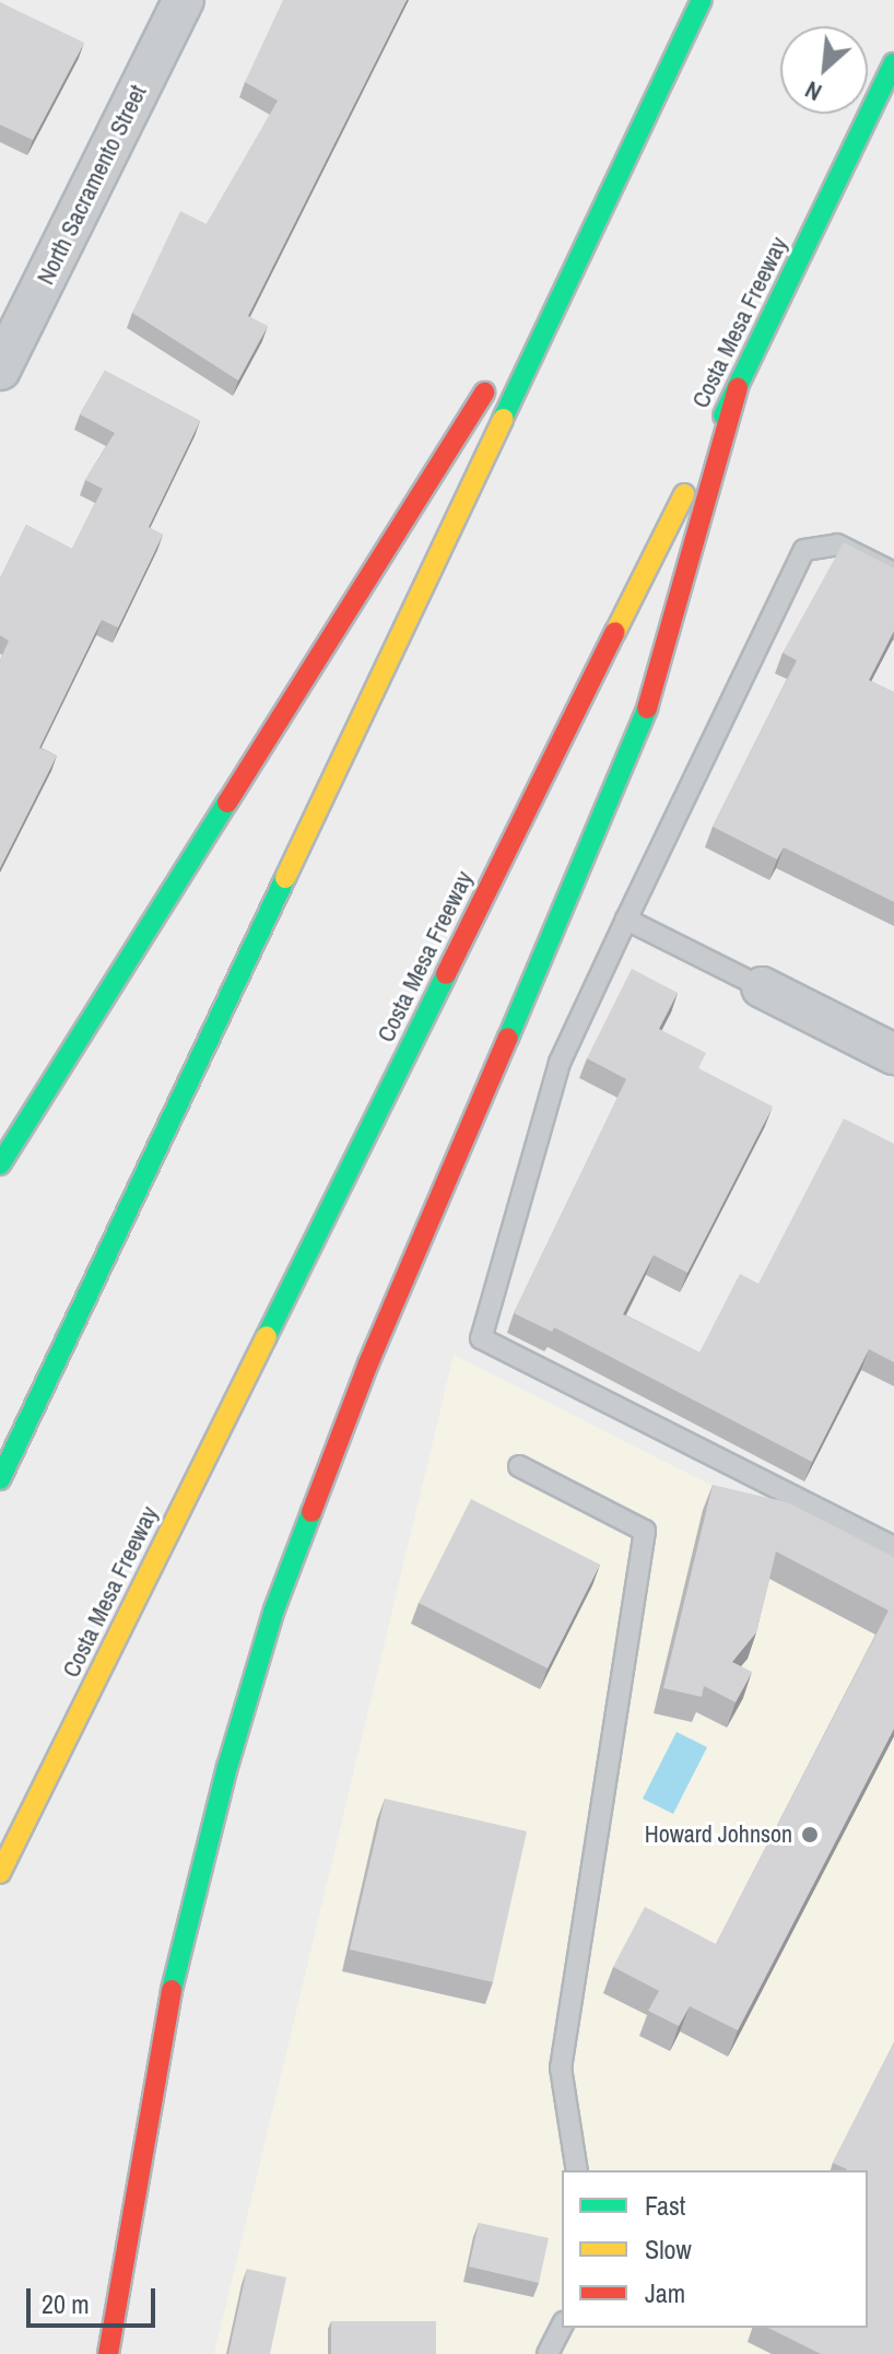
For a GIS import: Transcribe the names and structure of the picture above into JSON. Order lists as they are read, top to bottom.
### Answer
{
  "streets": {
    "highway": ["Costa Mesa Freeway"],
    "street": ["North Sacramento Street"]
  },
  "places": ["Howard Johnson"],
  "legend": ["Fast", "Slow", "Jam"],
  "scale_bar": "20 m",
  "north": "bottom left"
}
